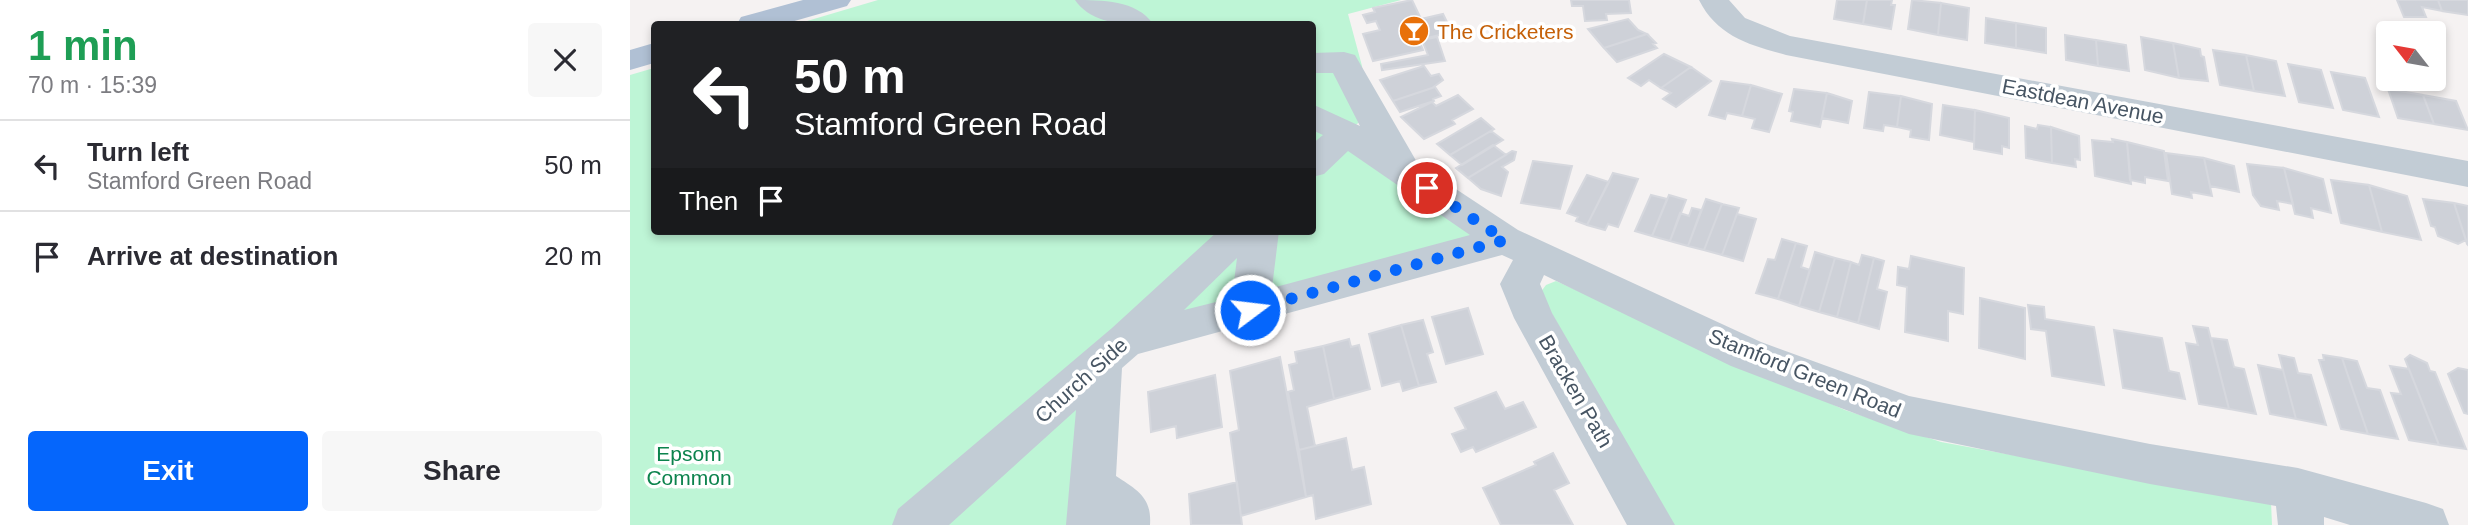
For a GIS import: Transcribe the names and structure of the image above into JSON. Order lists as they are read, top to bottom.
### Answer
{
  "streets": {
    "street": [
      "Eastdean Avenue",
      "Stamford Green Road",
      "Church Side",
      "Bracken Path"
    ]
  },
  "crossings": [
    ["Stamford Green Road", "Bracken Path"]
  ],
  "parks": ["Epsom Common"],
  "places": {
    "bar": ["The Cricketers"]
  },
  "north": "top left",
  "page": {
    "heading": ["1 min", "70 m · 15:39"],
    "turn": ["50 m", "Stamford Green Road"],
    "list": [
      {
        "name": "Turn left",
        "note": "Stamford Green Road",
        "value": "50 m"
      },
      {
        "name": "Arrive at destination",
        "value": "20 m"
      }
    ],
    "then": "Then",
    "buttons": ["Exit", "Share"]
  }
}
